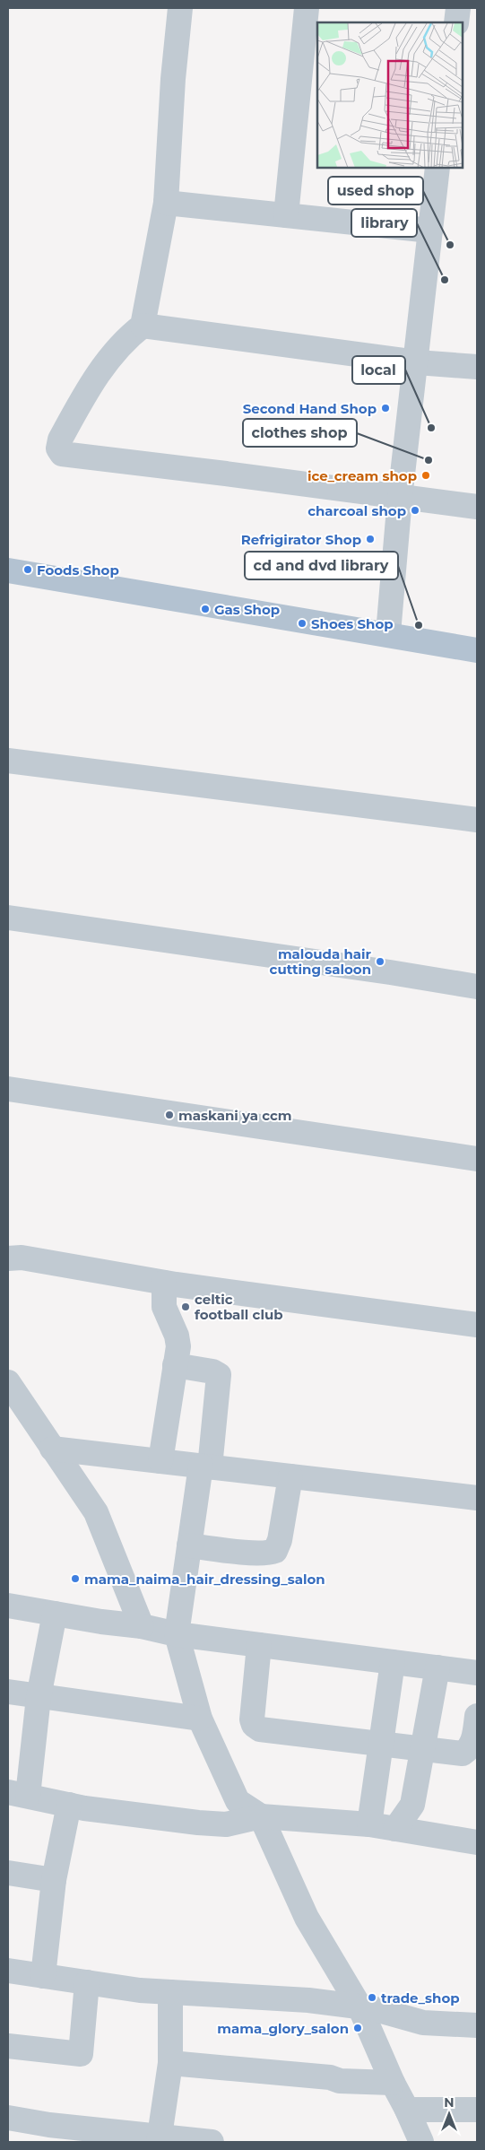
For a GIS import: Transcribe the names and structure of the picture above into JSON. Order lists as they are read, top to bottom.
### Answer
{
  "places": [
    "used shop",
    "library",
    "Second Hand Shop",
    "local",
    "clothes shop",
    "ice_cream shop",
    "charcoal shop",
    "Refrigirator Shop",
    "Foods Shop",
    "Gas Shop",
    "Shoes Shop",
    "cd and dvd library",
    "malouda hair cutting saloon",
    "maskani ya ccm",
    "celtic football club",
    "mama_naima_hair_dressing_salon",
    "trade_shop",
    "mama_glory_salon"
  ],
  "north": "top"
}
